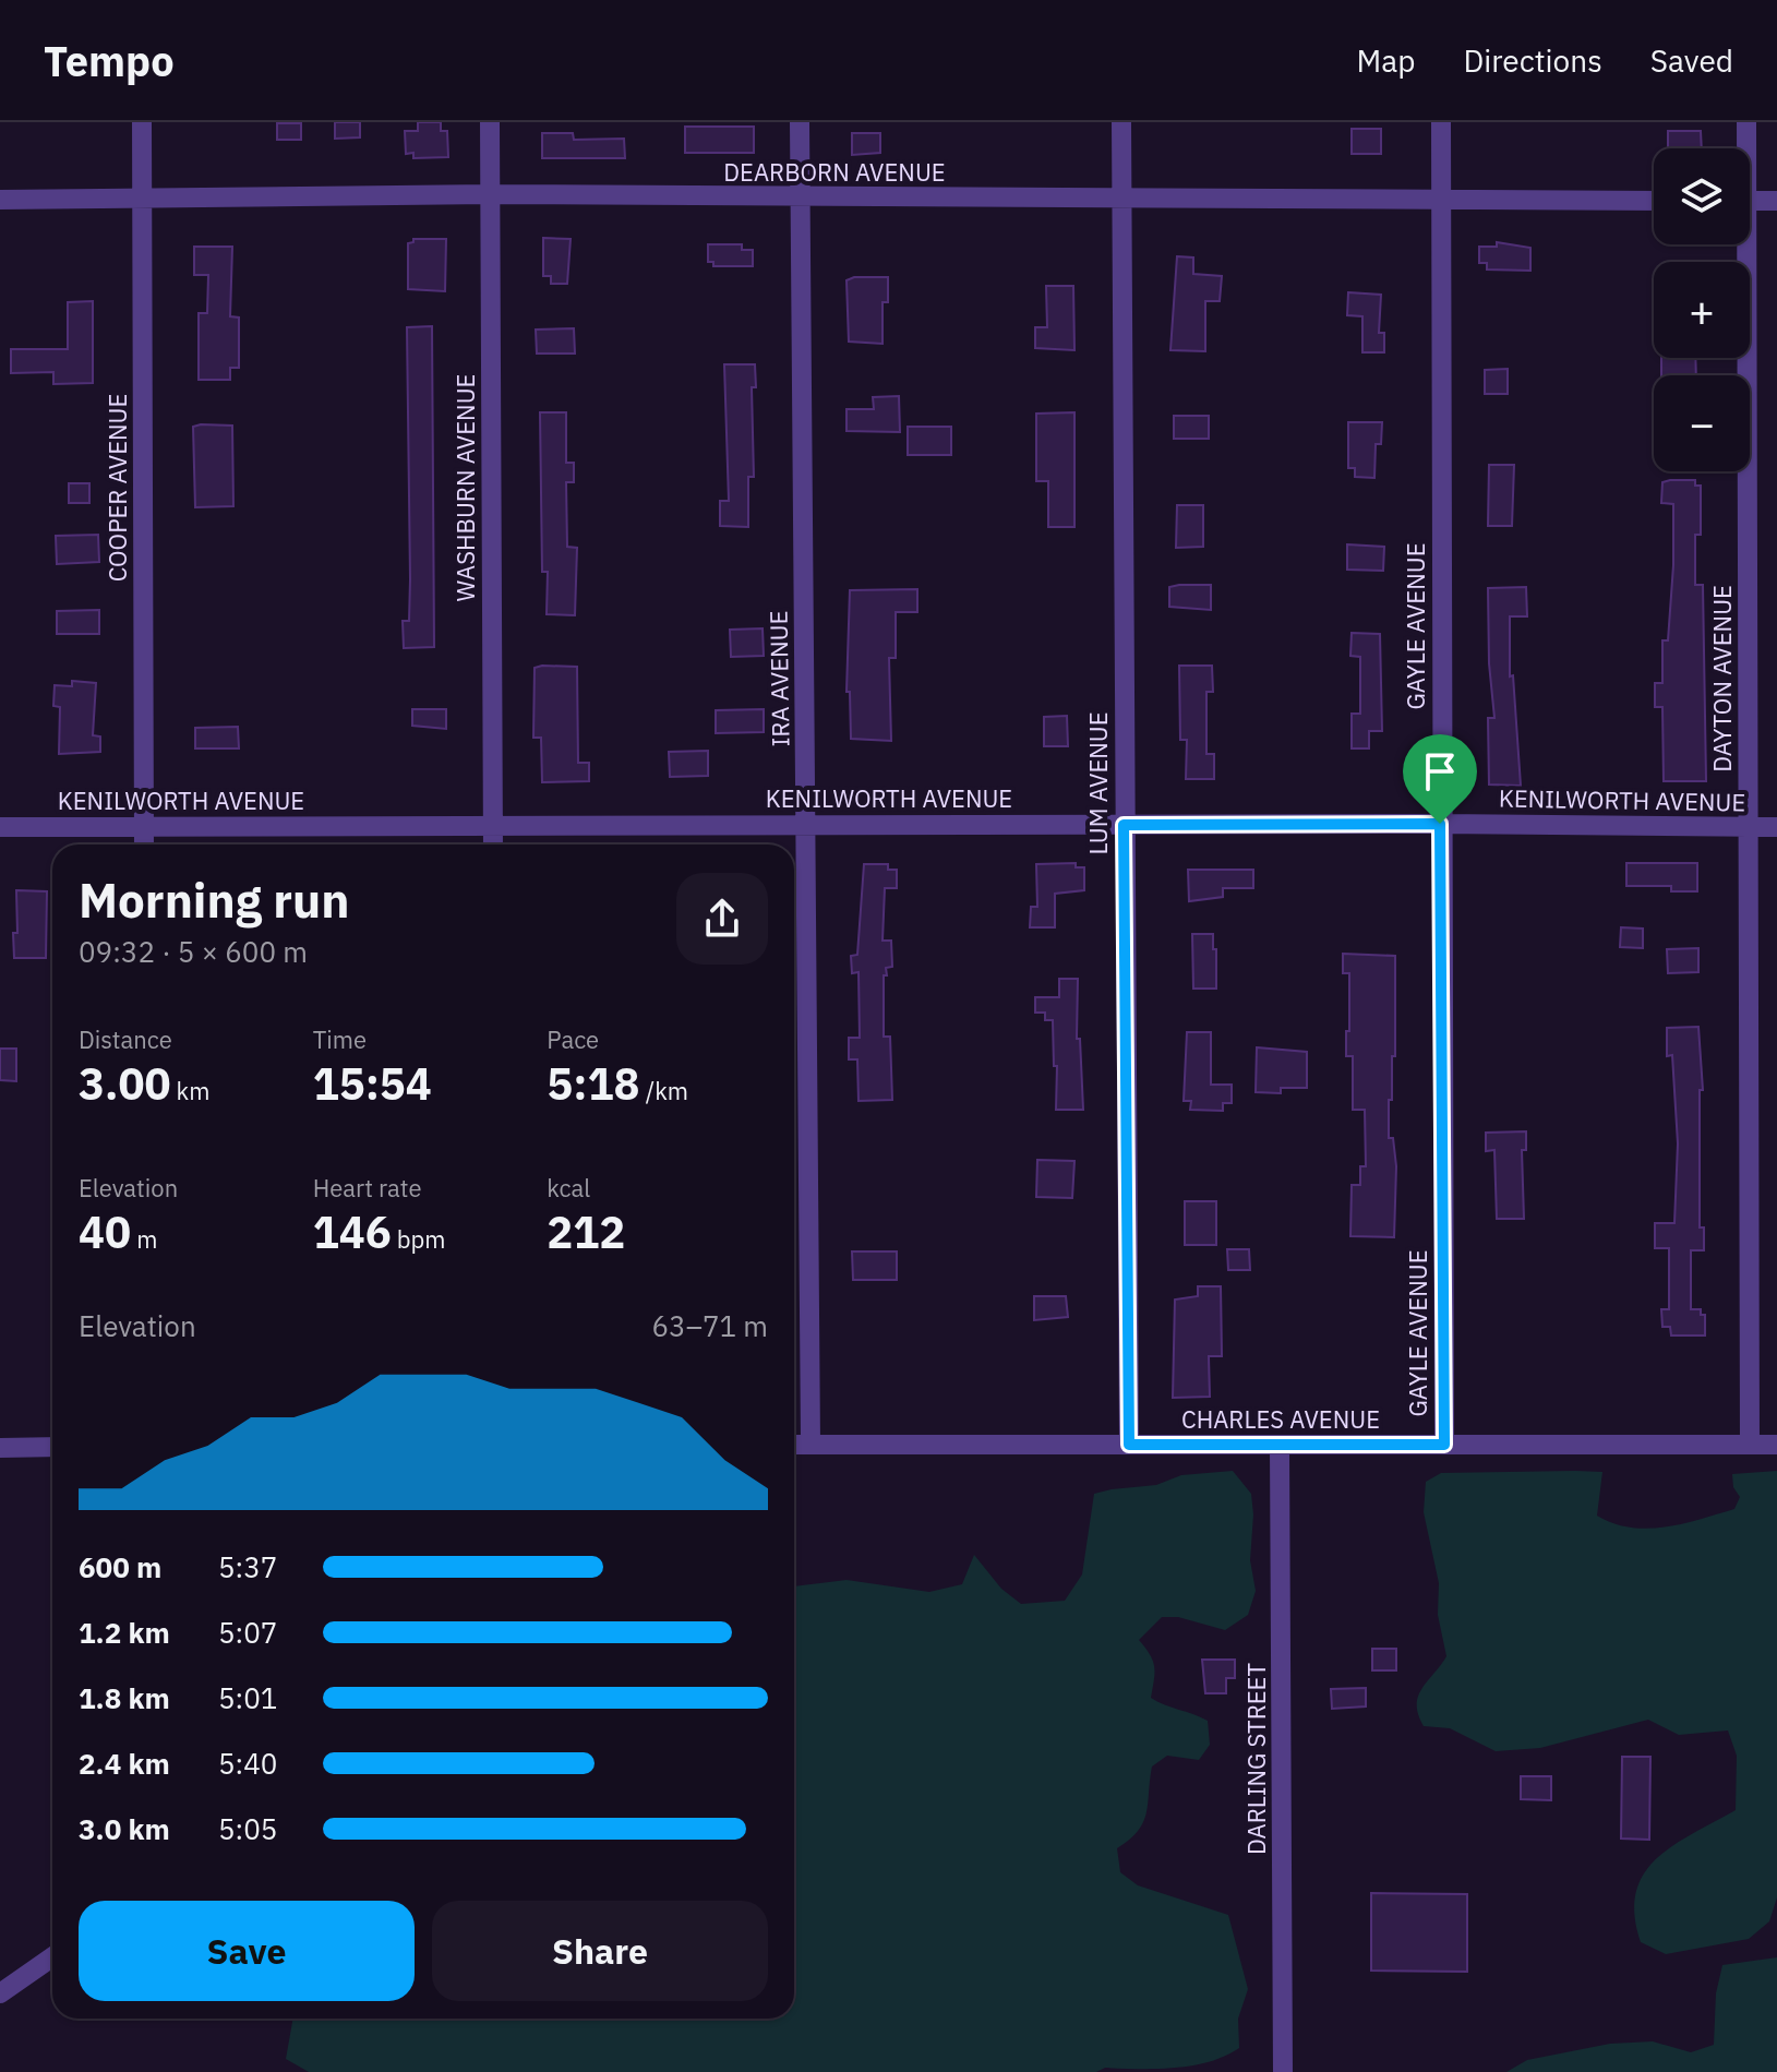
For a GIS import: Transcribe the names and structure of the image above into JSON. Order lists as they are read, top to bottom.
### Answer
{
  "streets": {
    "street": [
      "DEARBORN AVENUE",
      "COOPER AVENUE",
      "WASHBURN AVENUE",
      "GAYLE AVENUE",
      "IRA AVENUE",
      "DAYTON AVENUE",
      "LUM AVENUE",
      "KENILWORTH AVENUE",
      "CHARLES AVENUE",
      "DARLING STREET"
    ]
  },
  "crossings": [
    ["DEARBORN AVENUE", "COOPER AVENUE"],
    ["DEARBORN AVENUE", "WASHBURN AVENUE"],
    ["DEARBORN AVENUE", "GAYLE AVENUE"],
    ["DEARBORN AVENUE", "IRA AVENUE"],
    ["DEARBORN AVENUE", "LUM AVENUE"],
    ["COOPER AVENUE", "KENILWORTH AVENUE"],
    ["WASHBURN AVENUE", "KENILWORTH AVENUE"],
    ["GAYLE AVENUE", "KENILWORTH AVENUE"],
    ["GAYLE AVENUE", "CHARLES AVENUE"],
    ["IRA AVENUE", "KENILWORTH AVENUE"],
    ["IRA AVENUE", "CHARLES AVENUE"],
    ["DAYTON AVENUE", "KENILWORTH AVENUE"],
    ["DAYTON AVENUE", "CHARLES AVENUE"],
    ["LUM AVENUE", "KENILWORTH AVENUE"],
    ["LUM AVENUE", "CHARLES AVENUE"],
    ["CHARLES AVENUE", "DARLING STREET"]
  ],
  "page": {
    "header": "Tempo",
    "nav": ["Map", "Directions", "Saved"],
    "map_buttons": ["+", "−"],
    "heading": ["Morning run", "09:32 · 5 × 600 m"],
    "stats": [
      ["Distance", "3.00 km"],
      ["Time", "15:54"],
      ["Pace", "5:18 /km"],
      ["Elevation", "40 m"],
      ["Heart rate", "146 bpm"],
      ["kcal", "212"]
    ],
    "chart": ["Elevation", "63–71 m"],
    "list": [
      {
        "name": "600 m",
        "note": "5:37"
      },
      {
        "name": "1.2 km",
        "note": "5:07"
      },
      {
        "name": "1.8 km",
        "note": "5:01"
      },
      {
        "name": "2.4 km",
        "note": "5:40"
      },
      {
        "name": "3.0 km",
        "note": "5:05"
      }
    ],
    "buttons": ["Save", "Share"]
  }
}
